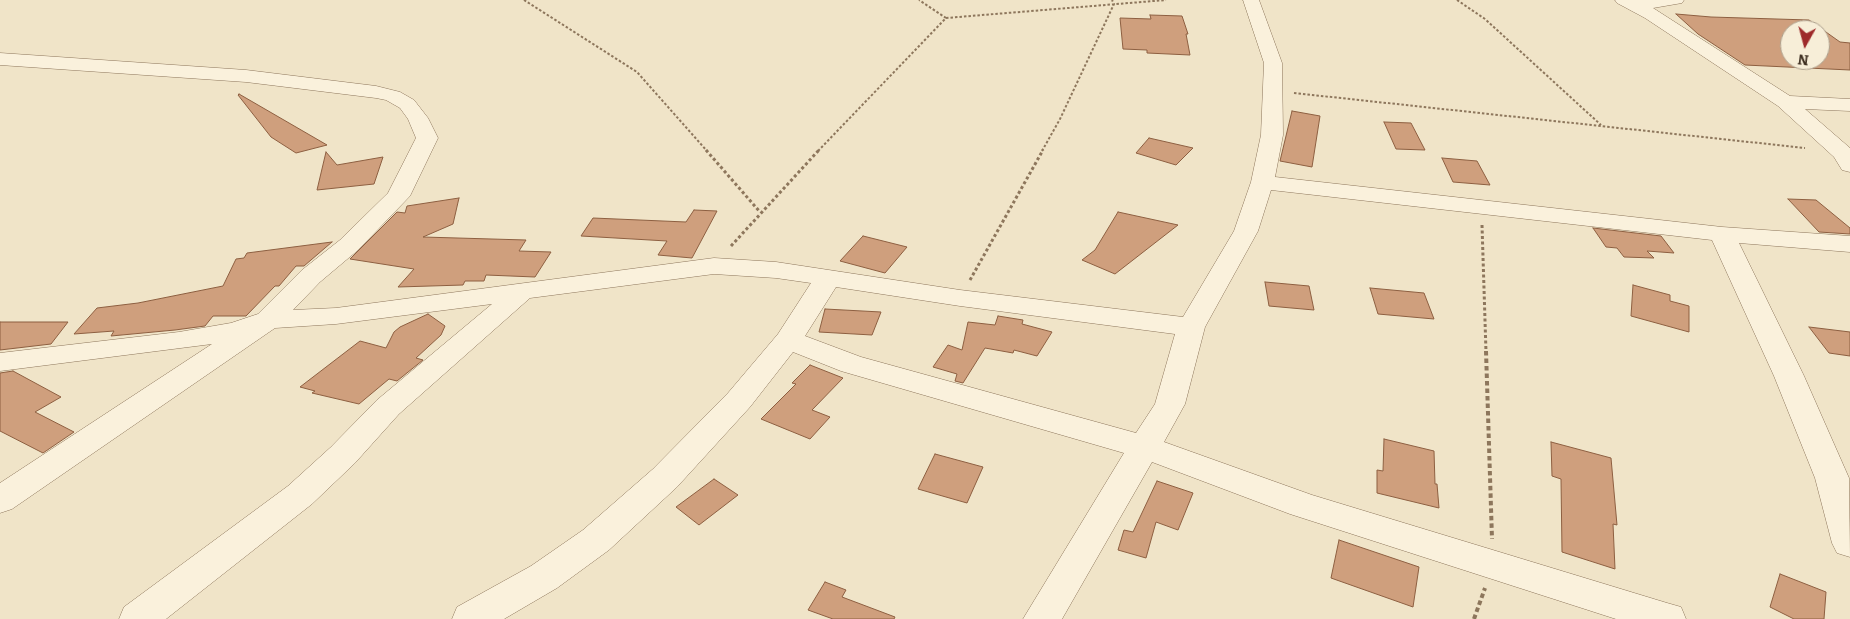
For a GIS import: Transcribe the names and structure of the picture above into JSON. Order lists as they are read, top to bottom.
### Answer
{
  "north": "bottom"
}
